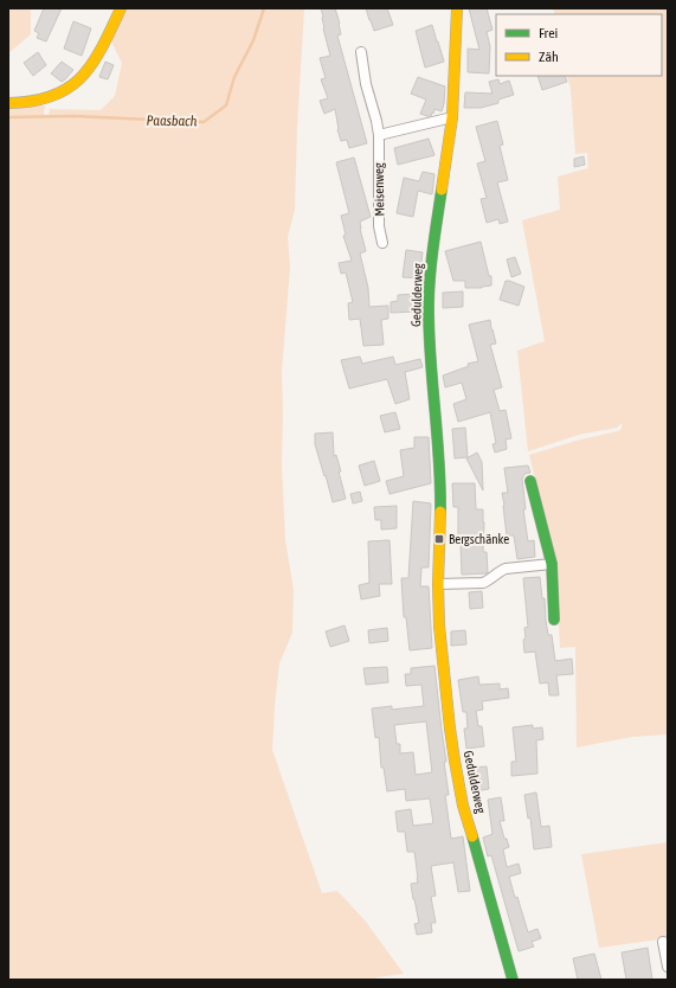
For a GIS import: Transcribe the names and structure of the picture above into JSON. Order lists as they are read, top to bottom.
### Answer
{
  "streets": {
    "street": ["Meisenweg", "Gedulderweg"]
  },
  "water": ["Paasbach"],
  "places": {
    "transit": ["Bergschänke"]
  },
  "legend": ["Frei", "Zäh"]
}
